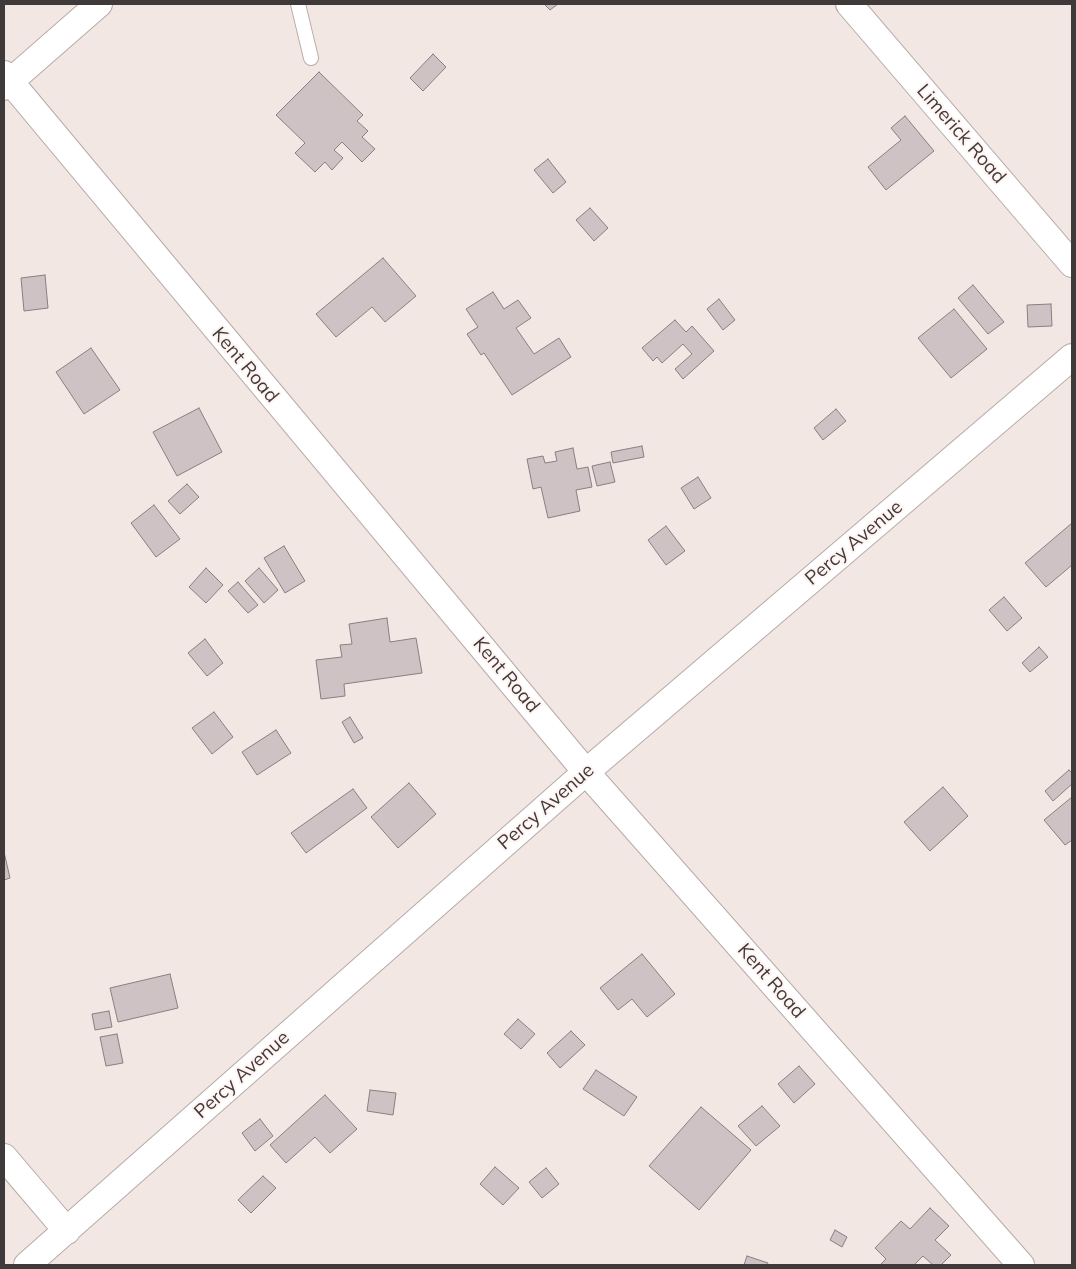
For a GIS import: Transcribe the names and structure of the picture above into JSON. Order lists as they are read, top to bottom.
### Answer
{
  "streets": {
    "street": ["Limerick Road", "Kent Road", "Percy Avenue"]
  },
  "crossings": [
    ["Kent Road", "Percy Avenue"]
  ]
}
